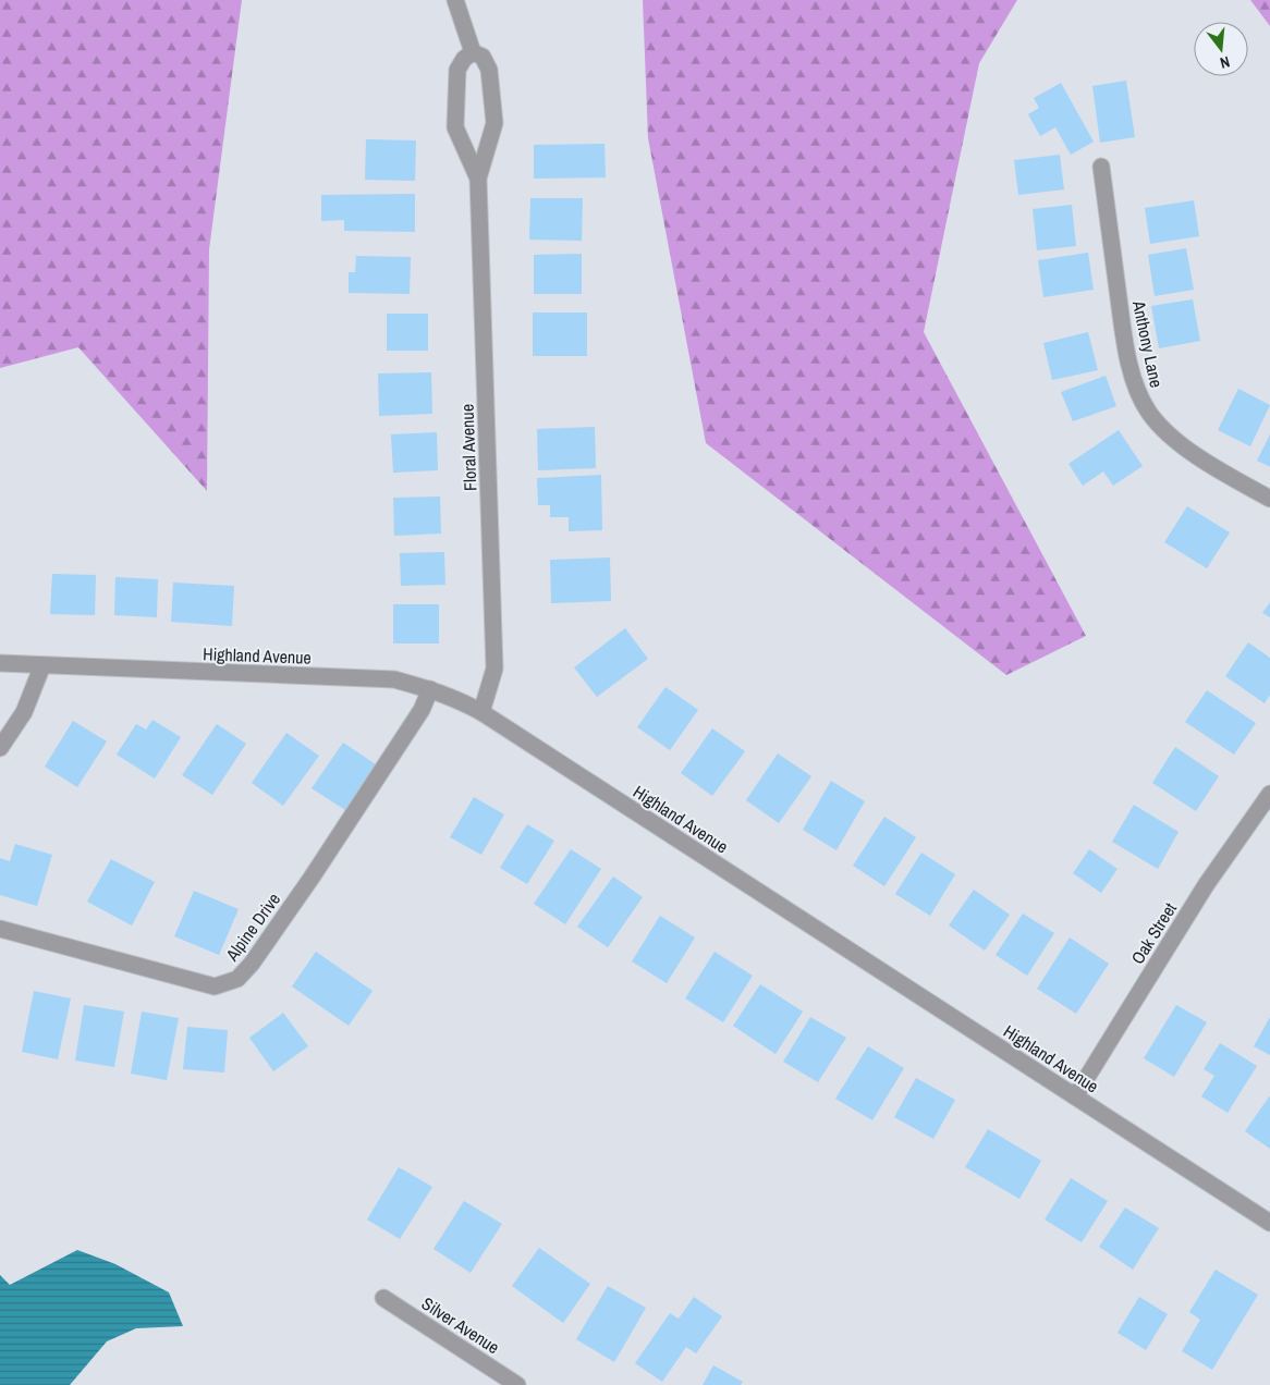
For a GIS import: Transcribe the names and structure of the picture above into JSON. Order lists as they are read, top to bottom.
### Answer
{
  "streets": {
    "street": [
      "Anthony Lane",
      "Floral Avenue",
      "Highland Avenue",
      "Alpine Drive",
      "Oak Street",
      "Silver Avenue"
    ]
  },
  "crossings": [
    ["Floral Avenue", "Highland Avenue"],
    ["Highland Avenue", "Alpine Drive"],
    ["Highland Avenue", "Oak Street"]
  ],
  "north": "bottom"
}
